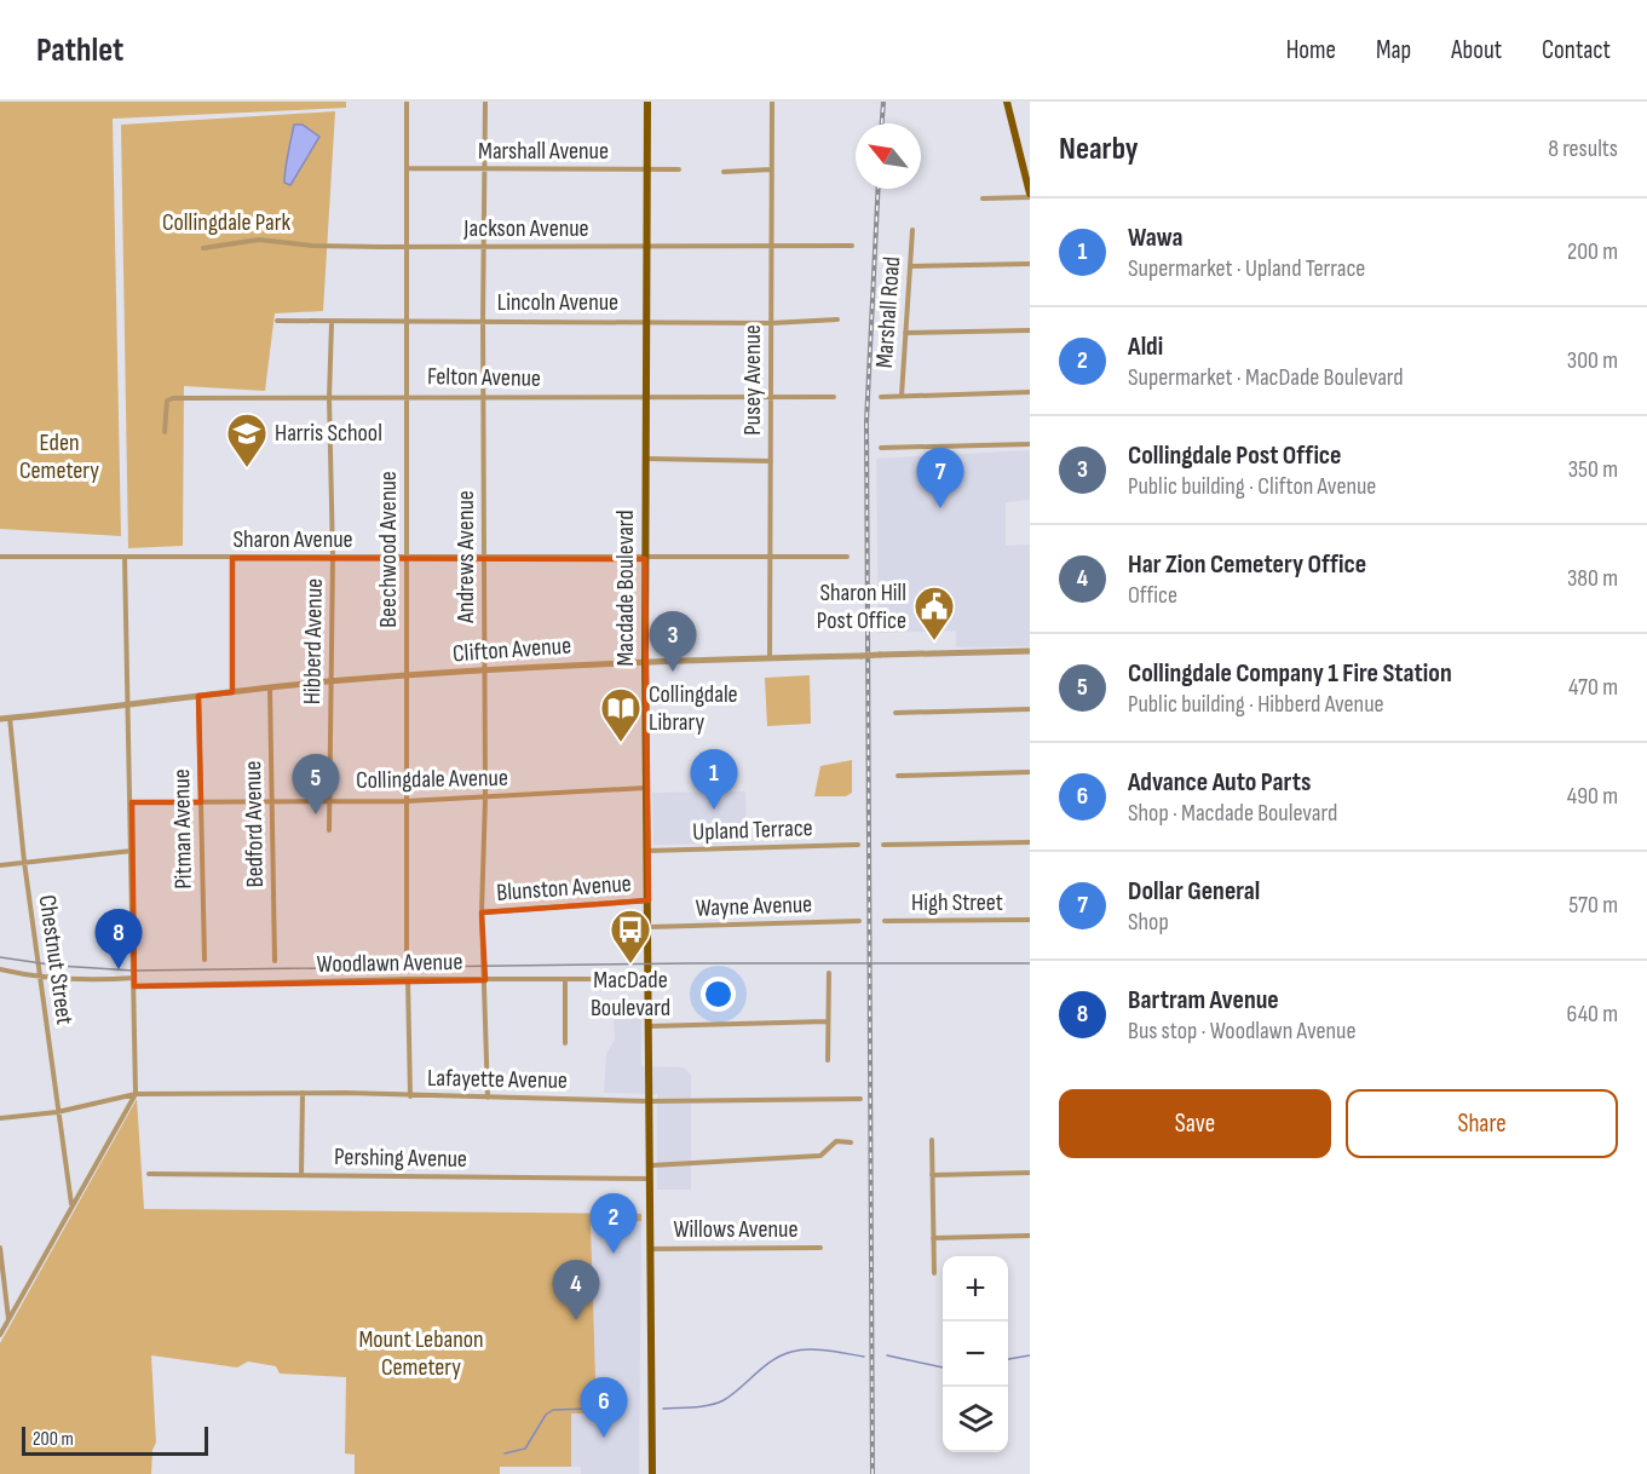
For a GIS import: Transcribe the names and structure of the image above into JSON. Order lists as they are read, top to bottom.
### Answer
{
  "streets": {
    "main road": ["Macdade Boulevard"],
    "street": [
      "Marshall Avenue",
      "Jackson Avenue",
      "Lincoln Avenue",
      "Marshall Road",
      "Felton Avenue",
      "Pusey Avenue",
      "Sharon Avenue",
      "Beechwood Avenue",
      "Andrews Avenue",
      "Hibberd Avenue",
      "Clifton Avenue",
      "Collingdale Avenue",
      "Bedford Avenue",
      "Pitman Avenue",
      "Upland Terrace",
      "Blunston Avenue",
      "High Street",
      "Wayne Avenue",
      "Chestnut Street",
      "Woodlawn Avenue",
      "Lafayette Avenue",
      "Pershing Avenue",
      "Willows Avenue"
    ]
  },
  "crossings": [
    ["Marshall Avenue", "Beechwood Avenue"],
    ["Marshall Avenue", "Andrews Avenue"],
    ["Marshall Avenue", "Macdade Boulevard"],
    ["Jackson Avenue", "Pusey Avenue"],
    ["Jackson Avenue", "Beechwood Avenue"],
    ["Jackson Avenue", "Andrews Avenue"],
    ["Jackson Avenue", "Macdade Boulevard"],
    ["Lincoln Avenue", "Pusey Avenue"],
    ["Lincoln Avenue", "Beechwood Avenue"],
    ["Lincoln Avenue", "Andrews Avenue"],
    ["Lincoln Avenue", "Macdade Boulevard"],
    ["Lincoln Avenue", "Hibberd Avenue"],
    ["Felton Avenue", "Pusey Avenue"],
    ["Felton Avenue", "Beechwood Avenue"],
    ["Felton Avenue", "Andrews Avenue"],
    ["Felton Avenue", "Macdade Boulevard"],
    ["Felton Avenue", "Hibberd Avenue"],
    ["Pusey Avenue", "Sharon Avenue"],
    ["Pusey Avenue", "Clifton Avenue"],
    ["Sharon Avenue", "Beechwood Avenue"],
    ["Sharon Avenue", "Andrews Avenue"],
    ["Sharon Avenue", "Macdade Boulevard"],
    ["Sharon Avenue", "Hibberd Avenue"],
    ["Beechwood Avenue", "Clifton Avenue"],
    ["Beechwood Avenue", "Collingdale Avenue"],
    ["Andrews Avenue", "Clifton Avenue"],
    ["Andrews Avenue", "Collingdale Avenue"],
    ["Andrews Avenue", "Blunston Avenue"],
    ["Andrews Avenue", "Woodlawn Avenue"],
    ["Andrews Avenue", "Lafayette Avenue"],
    ["Macdade Boulevard", "Clifton Avenue"],
    ["Macdade Boulevard", "Collingdale Avenue"],
    ["Macdade Boulevard", "Upland Terrace"],
    ["Macdade Boulevard", "Blunston Avenue"],
    ["Macdade Boulevard", "Wayne Avenue"],
    ["Macdade Boulevard", "Woodlawn Avenue"],
    ["Macdade Boulevard", "Lafayette Avenue"],
    ["Macdade Boulevard", "Pershing Avenue"],
    ["Macdade Boulevard", "Willows Avenue"],
    ["Hibberd Avenue", "Clifton Avenue"],
    ["Hibberd Avenue", "Collingdale Avenue"],
    ["Clifton Avenue", "Bedford Avenue"],
    ["Clifton Avenue", "Pitman Avenue"],
    ["Clifton Avenue", "Chestnut Street"],
    ["Collingdale Avenue", "Bedford Avenue"],
    ["Collingdale Avenue", "Pitman Avenue"],
    ["Chestnut Street", "Lafayette Avenue"]
  ],
  "parks": ["Collingdale Park", "Eden Cemetery", "Mount Lebanon Cemetery"],
  "places": {
    "school or university": ["Harris School"],
    "public building": ["Sharon Hill Post Office"],
    "library": ["Collingdale Library"],
    "bus stop": ["MacDade Boulevard"]
  },
  "scale_bar": "200 m",
  "north": "top left",
  "page": {
    "header": "Pathlet",
    "nav": [
      "Home",
      "Map",
      "About",
      "Contact"
    ],
    "heading": ["Nearby", "8 results"],
    "list": [
      {
        "mark": "1",
        "name": "Wawa",
        "note": "Supermarket · Upland Terrace",
        "value": "200 m"
      },
      {
        "mark": "2",
        "name": "Aldi",
        "note": "Supermarket · MacDade Boulevard",
        "value": "300 m"
      },
      {
        "mark": "3",
        "name": "Collingdale Post Office",
        "note": "Public building · Clifton Avenue",
        "value": "350 m"
      },
      {
        "mark": "4",
        "name": "Har Zion Cemetery Office",
        "note": "Office",
        "value": "380 m"
      },
      {
        "mark": "5",
        "name": "Collingdale Company 1 Fire Station",
        "note": "Public building · Hibberd Avenue",
        "value": "470 m"
      },
      {
        "mark": "6",
        "name": "Advance Auto Parts",
        "note": "Shop · Macdade Boulevard",
        "value": "490 m"
      },
      {
        "mark": "7",
        "name": "Dollar General",
        "note": "Shop",
        "value": "570 m"
      },
      {
        "mark": "8",
        "name": "Bartram Avenue",
        "note": "Bus stop · Woodlawn Avenue",
        "value": "640 m"
      }
    ],
    "pins": [
      "7",
      "3",
      "1",
      "5",
      "8",
      "2",
      "4",
      "6"
    ],
    "buttons": ["Save", "Share"],
    "map_buttons": ["+", "−"],
    "scale": "200 m"
  }
}
